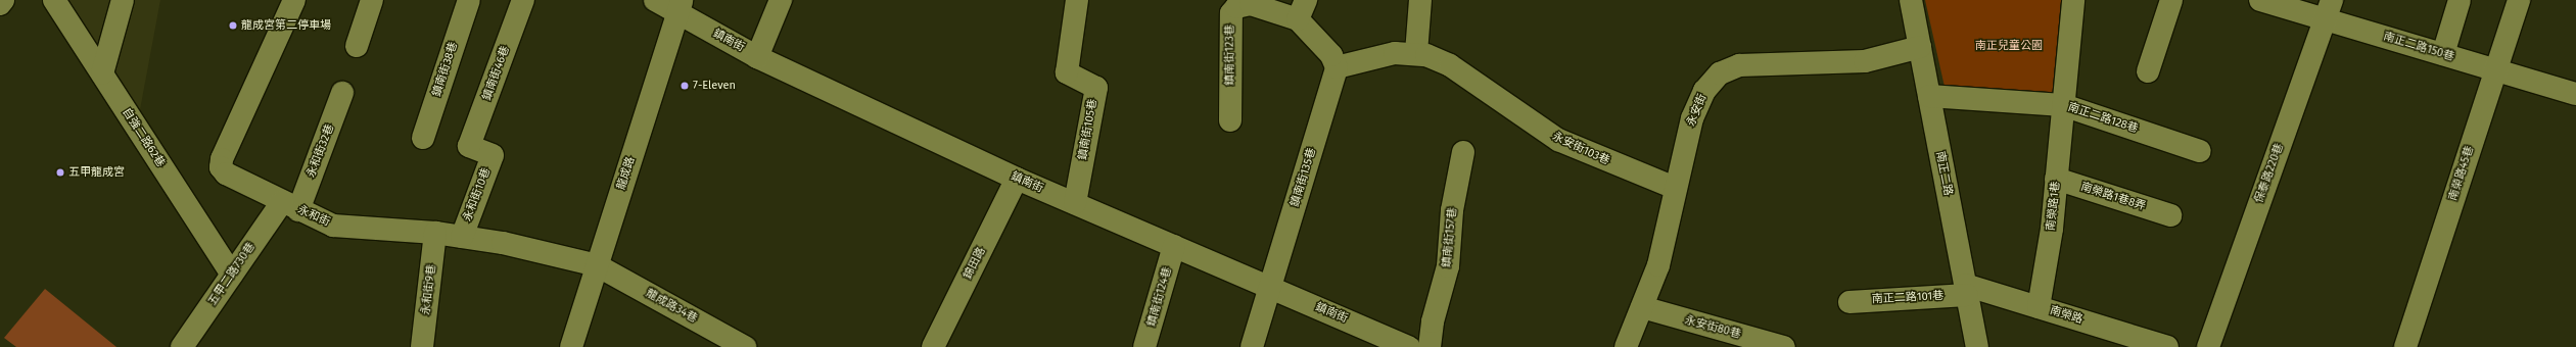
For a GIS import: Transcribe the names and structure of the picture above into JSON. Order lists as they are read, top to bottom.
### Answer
{
  "streets": {
    "street": [
      "鎮南街",
      "南正二路150巷",
      "鎮南街123巷",
      "鎮南街38巷",
      "鎮南街46巷",
      "永安街",
      "南正二路128巷",
      "鎮南街105巷",
      "自強二路62巷",
      "永安街103巷",
      "永和街32巷",
      "龍成路",
      "南正二路",
      "保泰路220巷",
      "南榮路45巷",
      "鎮南街135巷",
      "永和街10巷",
      "南榮路1巷8弄",
      "南榮路1巷",
      "永和街",
      "鎮南街157巷",
      "錦田路",
      "五甲二路730巷",
      "永和街9巷",
      "鎮南街124巷",
      "南正二路101巷",
      "龍成路34巷",
      "南榮路",
      "永安街80巷"
    ]
  },
  "crossings": [
    ["鎮南街", "鎮南街105巷"],
    ["鎮南街", "龍成路"],
    ["鎮南街", "鎮南街135巷"],
    ["鎮南街", "錦田路"],
    ["鎮南街", "鎮南街124巷"],
    ["南正二路150巷", "保泰路220巷"],
    ["南正二路150巷", "南榮路45巷"],
    ["鎮南街46巷", "永和街10巷"],
    ["永安街", "永安街103巷"],
    ["永安街", "南正二路"],
    ["永安街", "永安街80巷"],
    ["南正二路128巷", "南正二路"],
    ["南正二路128巷", "南榮路1巷"],
    ["自強二路62巷", "五甲二路730巷"],
    ["永和街32巷", "永和街"],
    ["永和街32巷", "五甲二路730巷"],
    ["龍成路", "永和街"],
    ["龍成路", "龍成路34巷"],
    ["南正二路", "南正二路101巷"],
    ["南正二路", "南榮路"],
    ["永和街10巷", "永和街"],
    ["南榮路1巷8弄", "南榮路1巷"],
    ["南榮路1巷", "南榮路"],
    ["永和街", "五甲二路730巷"],
    ["永和街", "永和街9巷"],
    ["永和街", "龍成路34巷"],
    ["南正二路101巷", "南榮路"]
  ],
  "parks": ["南正兒童公園"],
  "places": ["龍成宮第二停車場", "7-Eleven", "五甲龍成宮"]
}
